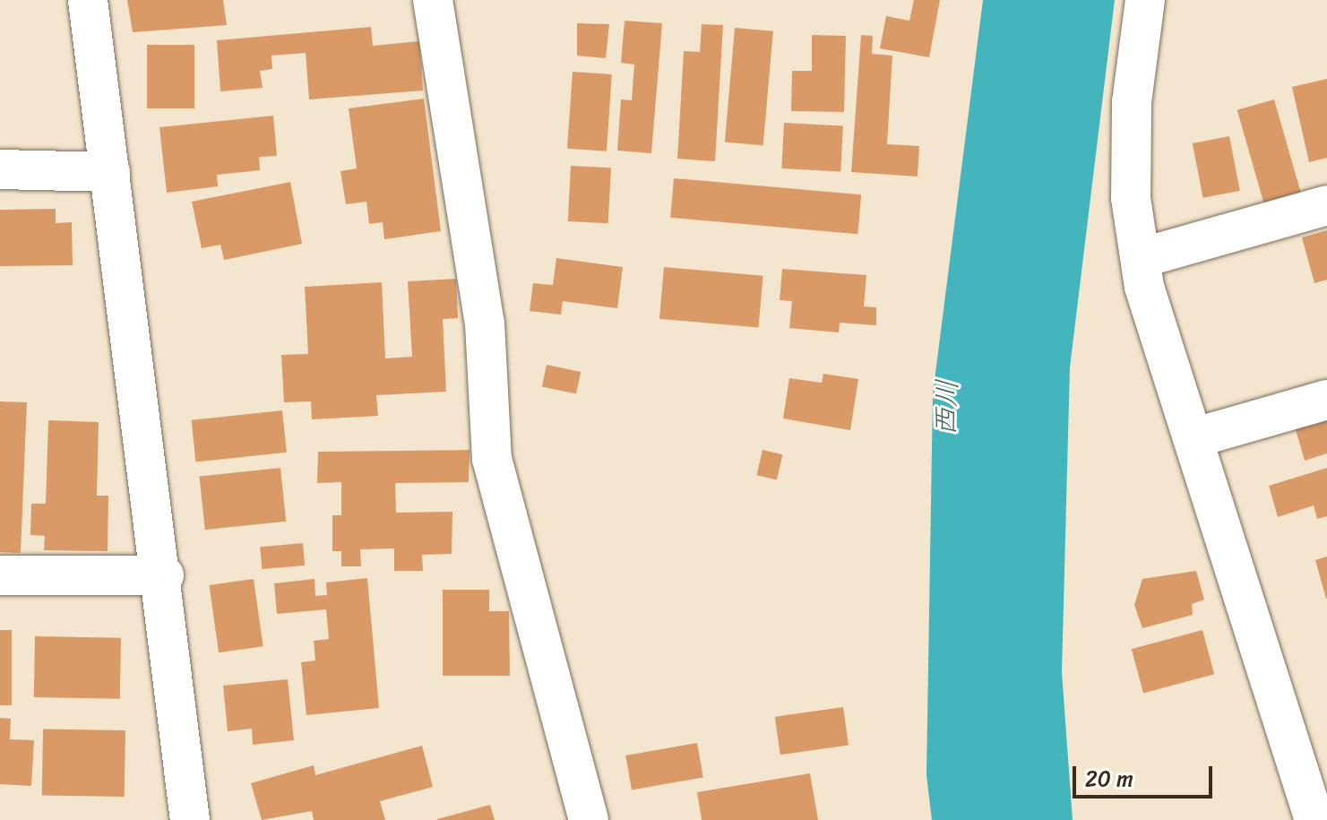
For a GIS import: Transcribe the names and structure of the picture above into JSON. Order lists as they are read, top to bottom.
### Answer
{
  "water": ["西川"],
  "scale_bar": "20 m"
}
